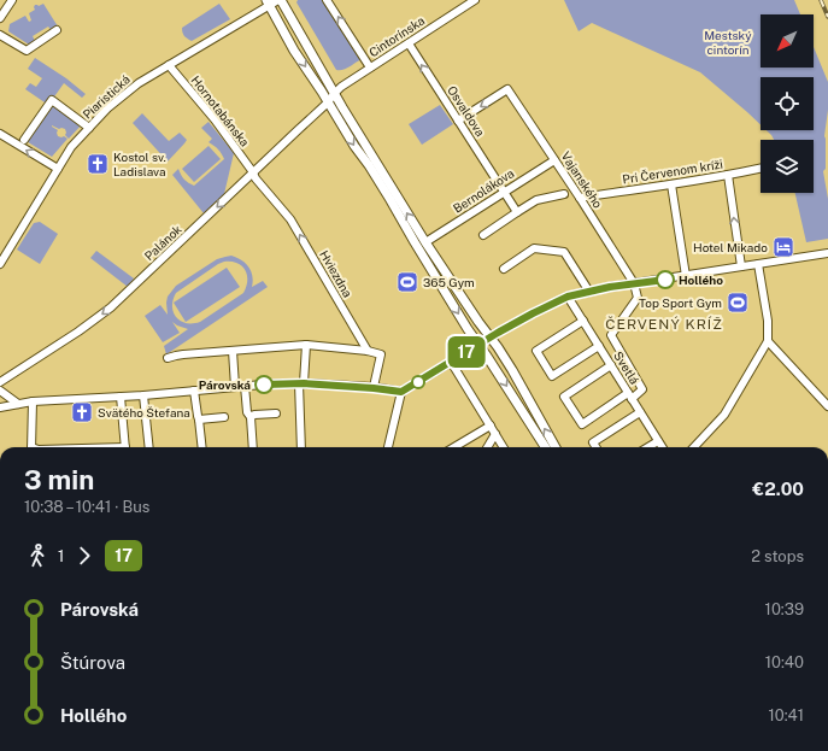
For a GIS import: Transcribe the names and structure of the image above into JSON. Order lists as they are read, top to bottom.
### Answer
{
  "streets": {
    "street": [
      "Cintorínska",
      "Piaristická",
      "Hornotabánska",
      "Osvaldova",
      "Pri Červenom kríži",
      "Vajanského",
      "Bernolákova",
      "Palánok",
      "Hviezdna",
      "Svetlá"
    ]
  },
  "crossings": [
    ["Cintorínska", "Osvaldova"],
    ["Cintorínska", "Palánok"],
    ["Piaristická", "Hornotabánska"],
    ["Hornotabánska", "Palánok"],
    ["Hornotabánska", "Hviezdna"],
    ["Osvaldova", "Vajanského"],
    ["Osvaldova", "Bernolákova"],
    ["Pri Červenom kríži", "Vajanského"],
    ["Vajanského", "Bernolákova"],
    ["Palánok", "Hviezdna"]
  ],
  "one_way": ["Osvaldova", "Palánok", "Hviezdna"],
  "districts": ["ČERVENÝ KRÍŽ"],
  "parks": ["Mestský cintorín"],
  "places": {
    "church": ["Kostol sv. Ladislava", "Svätého Štefana"],
    "hotel": ["Hotel Mikado"],
    "other": ["Hollého", "Párovská"],
    "sports": ["365 Gym", "Top Sport Gym"]
  },
  "lines": ["bus line 17"],
  "north": "bottom left",
  "page": {
    "on_map": "17",
    "heading": ["3 min", "10:38 – 10:41 · Bus", "€2.00"],
    "legs": ["1", "17", "2 stops"],
    "list": [
      {
        "name": "Párovská",
        "value": "10:39"
      },
      {
        "name": "Štúrova",
        "value": "10:40"
      },
      {
        "name": "Hollého",
        "value": "10:41"
      }
    ]
  }
}
